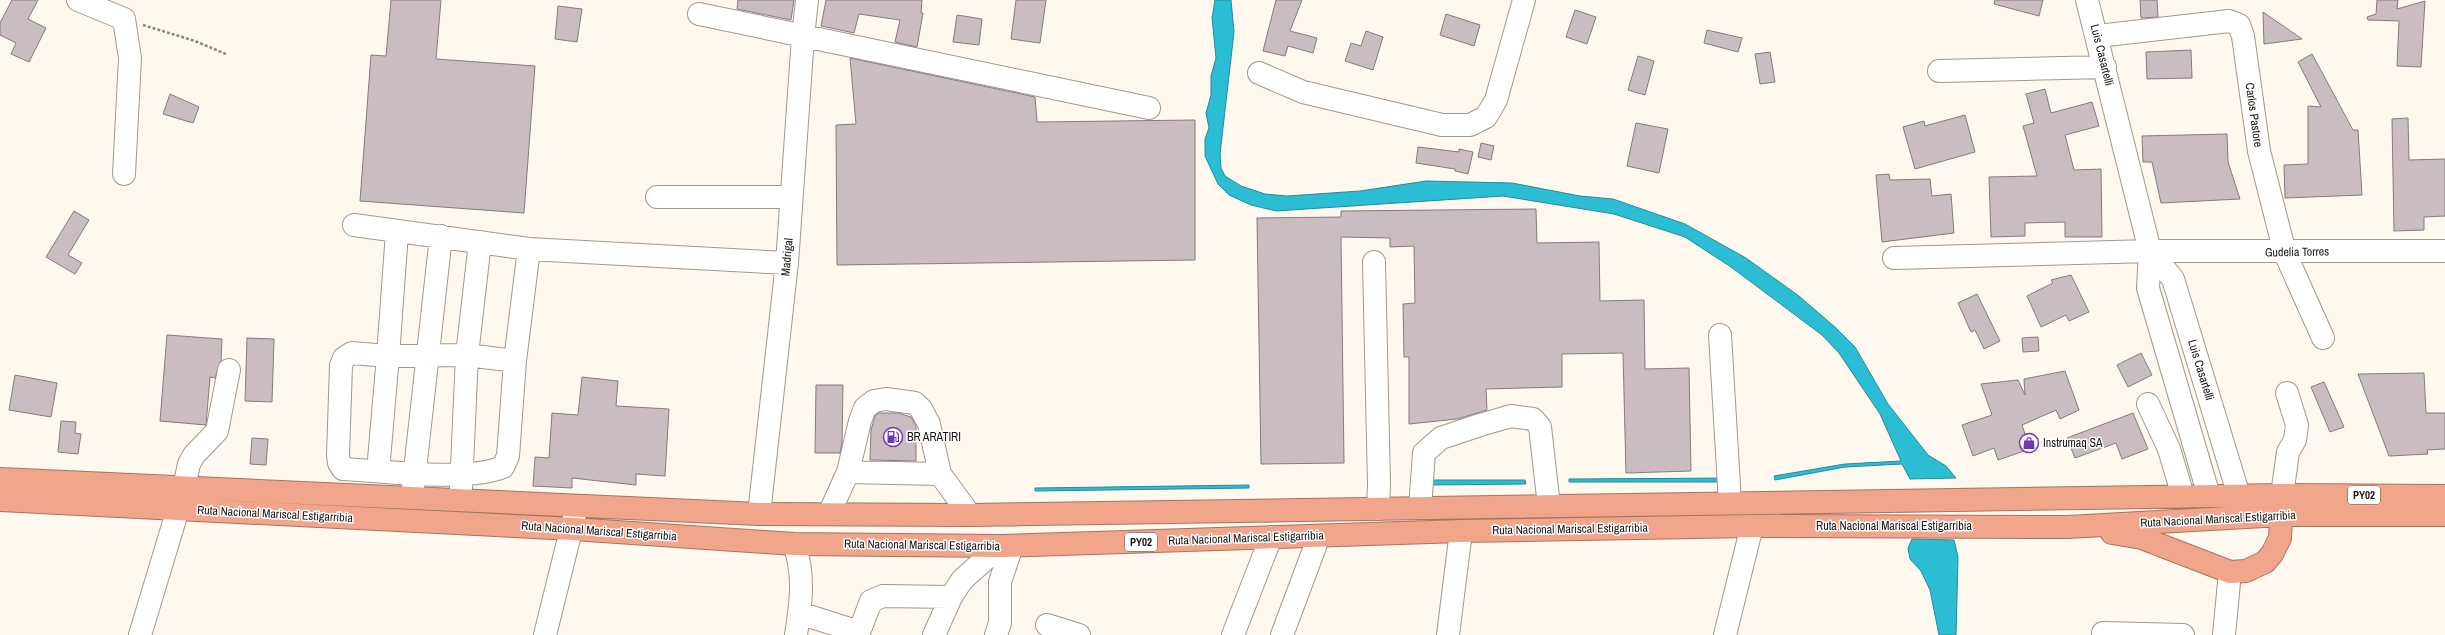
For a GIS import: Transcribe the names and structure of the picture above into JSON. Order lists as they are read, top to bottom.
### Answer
{
  "streets": {
    "highway": ["PY02", "Ruta Nacional Mariscal Estigarribia"],
    "street": [
      "Luis Casartelli",
      "Carlos Pastore",
      "Gudelia Torres",
      "Madrigal"
    ]
  },
  "crossings": [
    ["Luis Casartelli", "Carlos Pastore"],
    ["Luis Casartelli", "Gudelia Torres"],
    ["Luis Casartelli", "Ruta Nacional Mariscal Estigarribia"],
    ["Carlos Pastore", "Gudelia Torres"],
    ["Madrigal", "Ruta Nacional Mariscal Estigarribia"]
  ],
  "places": {
    "fuel station": ["BR ARATIRI"],
    "shop": ["Instrumaq SA"]
  }
}
